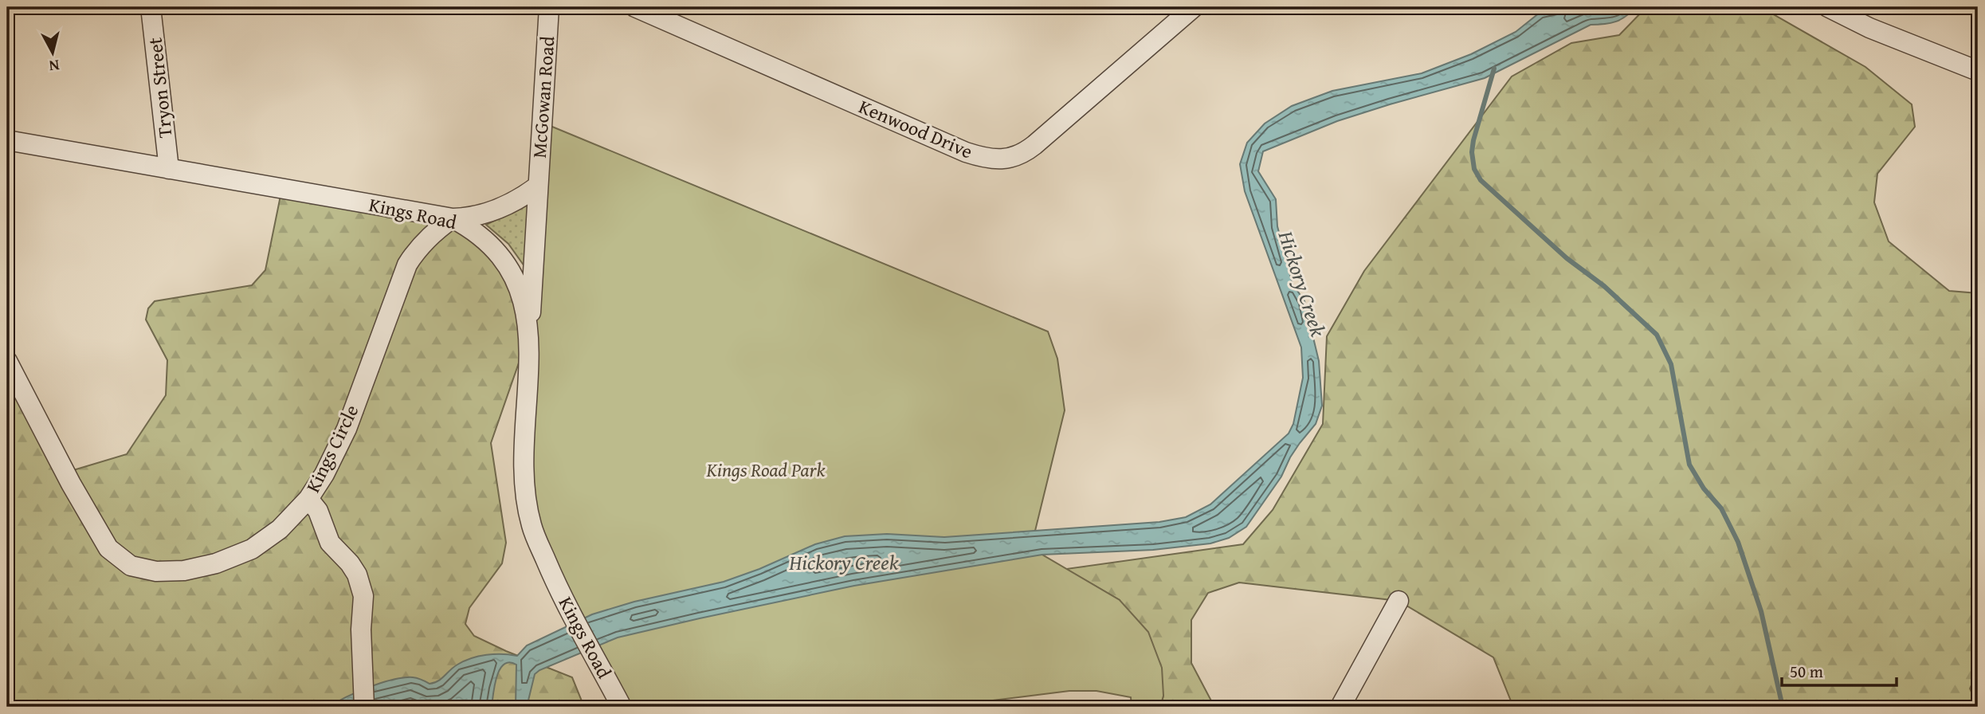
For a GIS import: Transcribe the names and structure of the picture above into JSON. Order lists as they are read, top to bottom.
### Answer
{
  "streets": {
    "street": [
      "Tryon Street",
      "McGowan Road",
      "Kenwood Drive",
      "Kings Road",
      "Kings Circle"
    ]
  },
  "crossings": [
    ["Tryon Street", "Kings Road"],
    ["McGowan Road", "Kings Road"],
    ["McGowan Road", "Kings Circle"],
    ["Kings Road", "Kings Circle"]
  ],
  "water": ["Hickory Creek"],
  "parks": ["Kings Road Park"],
  "scale_bar": "50 m",
  "north": "bottom"
}
